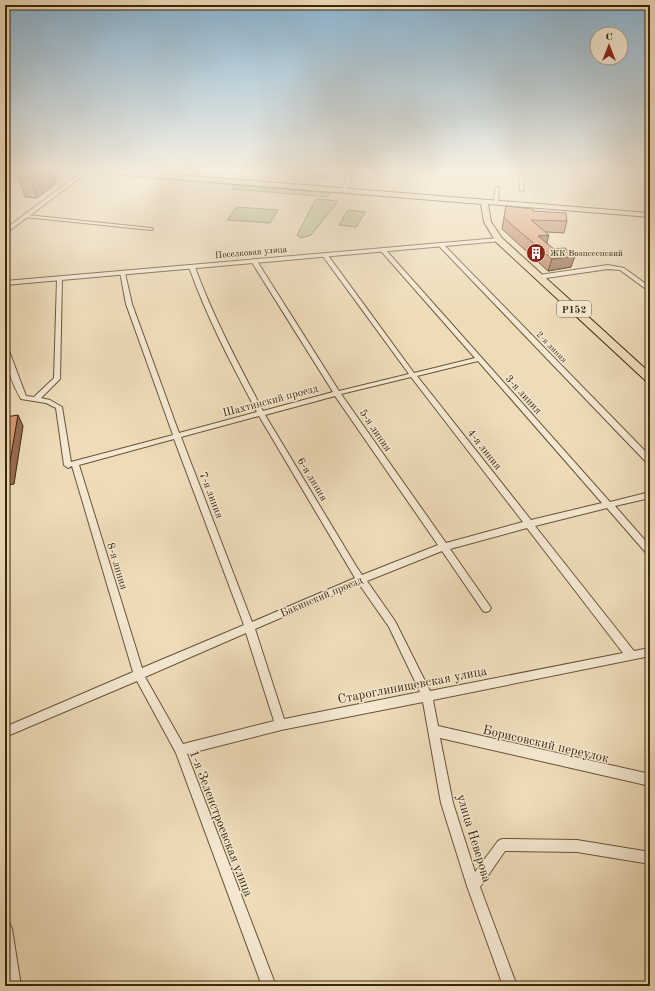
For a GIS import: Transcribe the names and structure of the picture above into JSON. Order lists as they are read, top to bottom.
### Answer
{
  "streets": {
    "main road": ["Р152"],
    "street": [
      "Поселковая улица",
      "2-я линия",
      "3-я линия",
      "Шахтинский проезд",
      "5-я линия",
      "4-я линия",
      "6-я линия",
      "7-я линия",
      "8-я линия",
      "Бакинский проезд",
      "Староглинищевская улица",
      "Борисовский переулок",
      "1-я Зеленстроевская улица",
      "улица Неверова"
    ]
  },
  "crossings": [
    ["Поселковая улица", "Р152"],
    ["Поселковая улица", "2-я линия"],
    ["Поселковая улица", "3-я линия"],
    ["Поселковая улица", "5-я линия"],
    ["Поселковая улица", "4-я линия"],
    ["Поселковая улица", "6-я линия"],
    ["Поселковая улица", "7-я линия"],
    ["3-я линия", "Шахтинский проезд"],
    ["3-я линия", "Бакинский проезд"],
    ["Шахтинский проезд", "5-я линия"],
    ["Шахтинский проезд", "4-я линия"],
    ["Шахтинский проезд", "6-я линия"],
    ["Шахтинский проезд", "7-я линия"],
    ["Шахтинский проезд", "8-я линия"],
    ["5-я линия", "Бакинский проезд"],
    ["4-я линия", "Бакинский проезд"],
    ["4-я линия", "Староглинищевская улица"],
    ["6-я линия", "Бакинский проезд"],
    ["6-я линия", "Староглинищевская улица"],
    ["6-я линия", "улица Неверова"],
    ["7-я линия", "Бакинский проезд"],
    ["7-я линия", "Староглинищевская улица"],
    ["8-я линия", "Бакинский проезд"],
    ["8-я линия", "1-я Зеленстроевская улица"],
    ["Бакинский проезд", "1-я Зеленстроевская улица"],
    ["Староглинищевская улица", "1-я Зеленстроевская улица"],
    ["Староглинищевская улица", "улица Неверова"],
    ["Борисовский переулок", "улица Неверова"]
  ],
  "places": {
    "building": ["ЖК Вознесенский"]
  },
  "north": "top"
}
